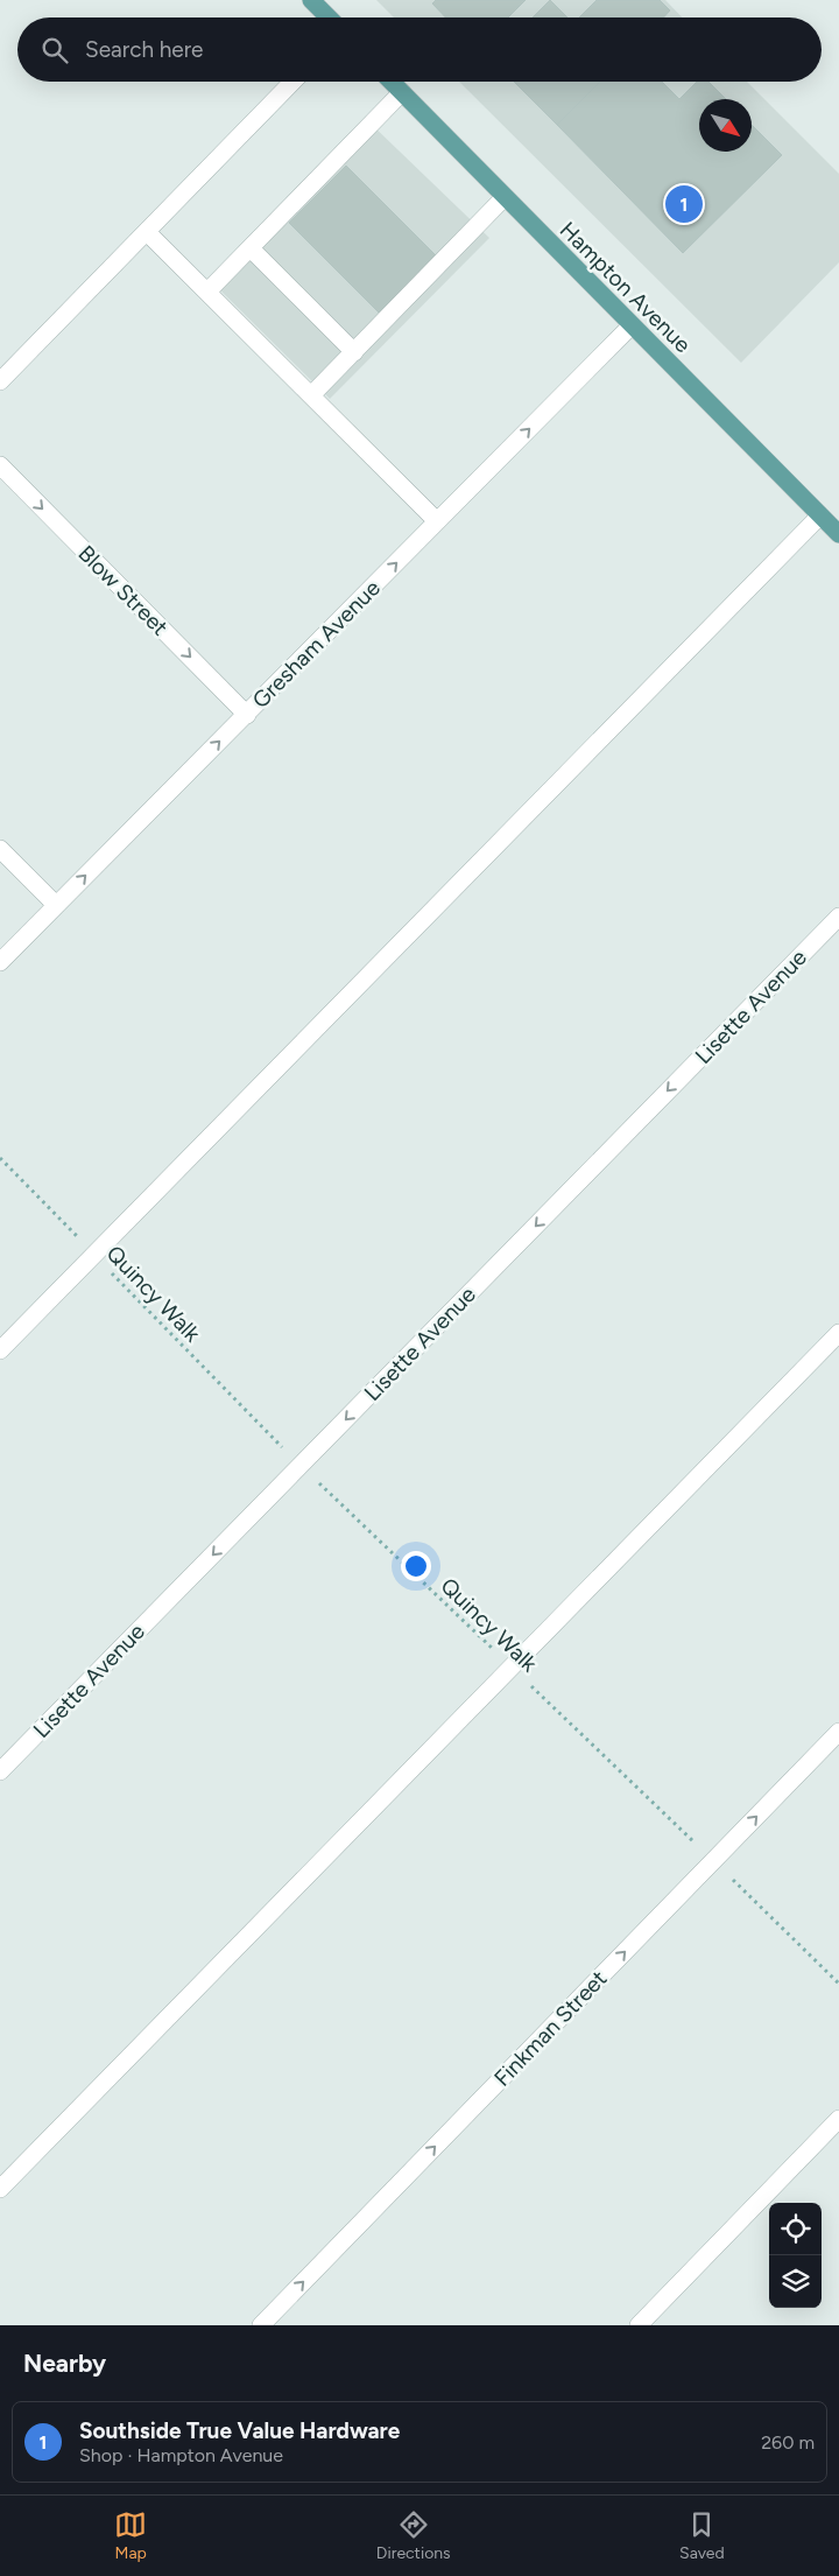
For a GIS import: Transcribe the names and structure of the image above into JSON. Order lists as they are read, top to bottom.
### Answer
{
  "streets": {
    "main road": ["Hampton Avenue"],
    "street": [
      "Blow Street",
      "Gresham Avenue",
      "Lisette Avenue",
      "Finkman Street"
    ],
    "path": ["Quincy Walk"]
  },
  "crossings": [
    ["Hampton Avenue", "Gresham Avenue"],
    ["Blow Street", "Gresham Avenue"],
    ["Lisette Avenue", "Quincy Walk"],
    ["Quincy Walk", "Finkman Street"]
  ],
  "one_way": [
    "Blow Street",
    "Gresham Avenue",
    "Lisette Avenue",
    "Finkman Street"
  ],
  "north": "bottom right",
  "page": {
    "search": "Search here",
    "pins": "1",
    "heading": "Nearby",
    "list": [
      {
        "mark": "1",
        "name": "Southside True Value Hardware",
        "note": "Shop · Hampton Avenue",
        "value": "260 m"
      }
    ],
    "nav": ["Map", "Directions", "Saved"]
  }
}
